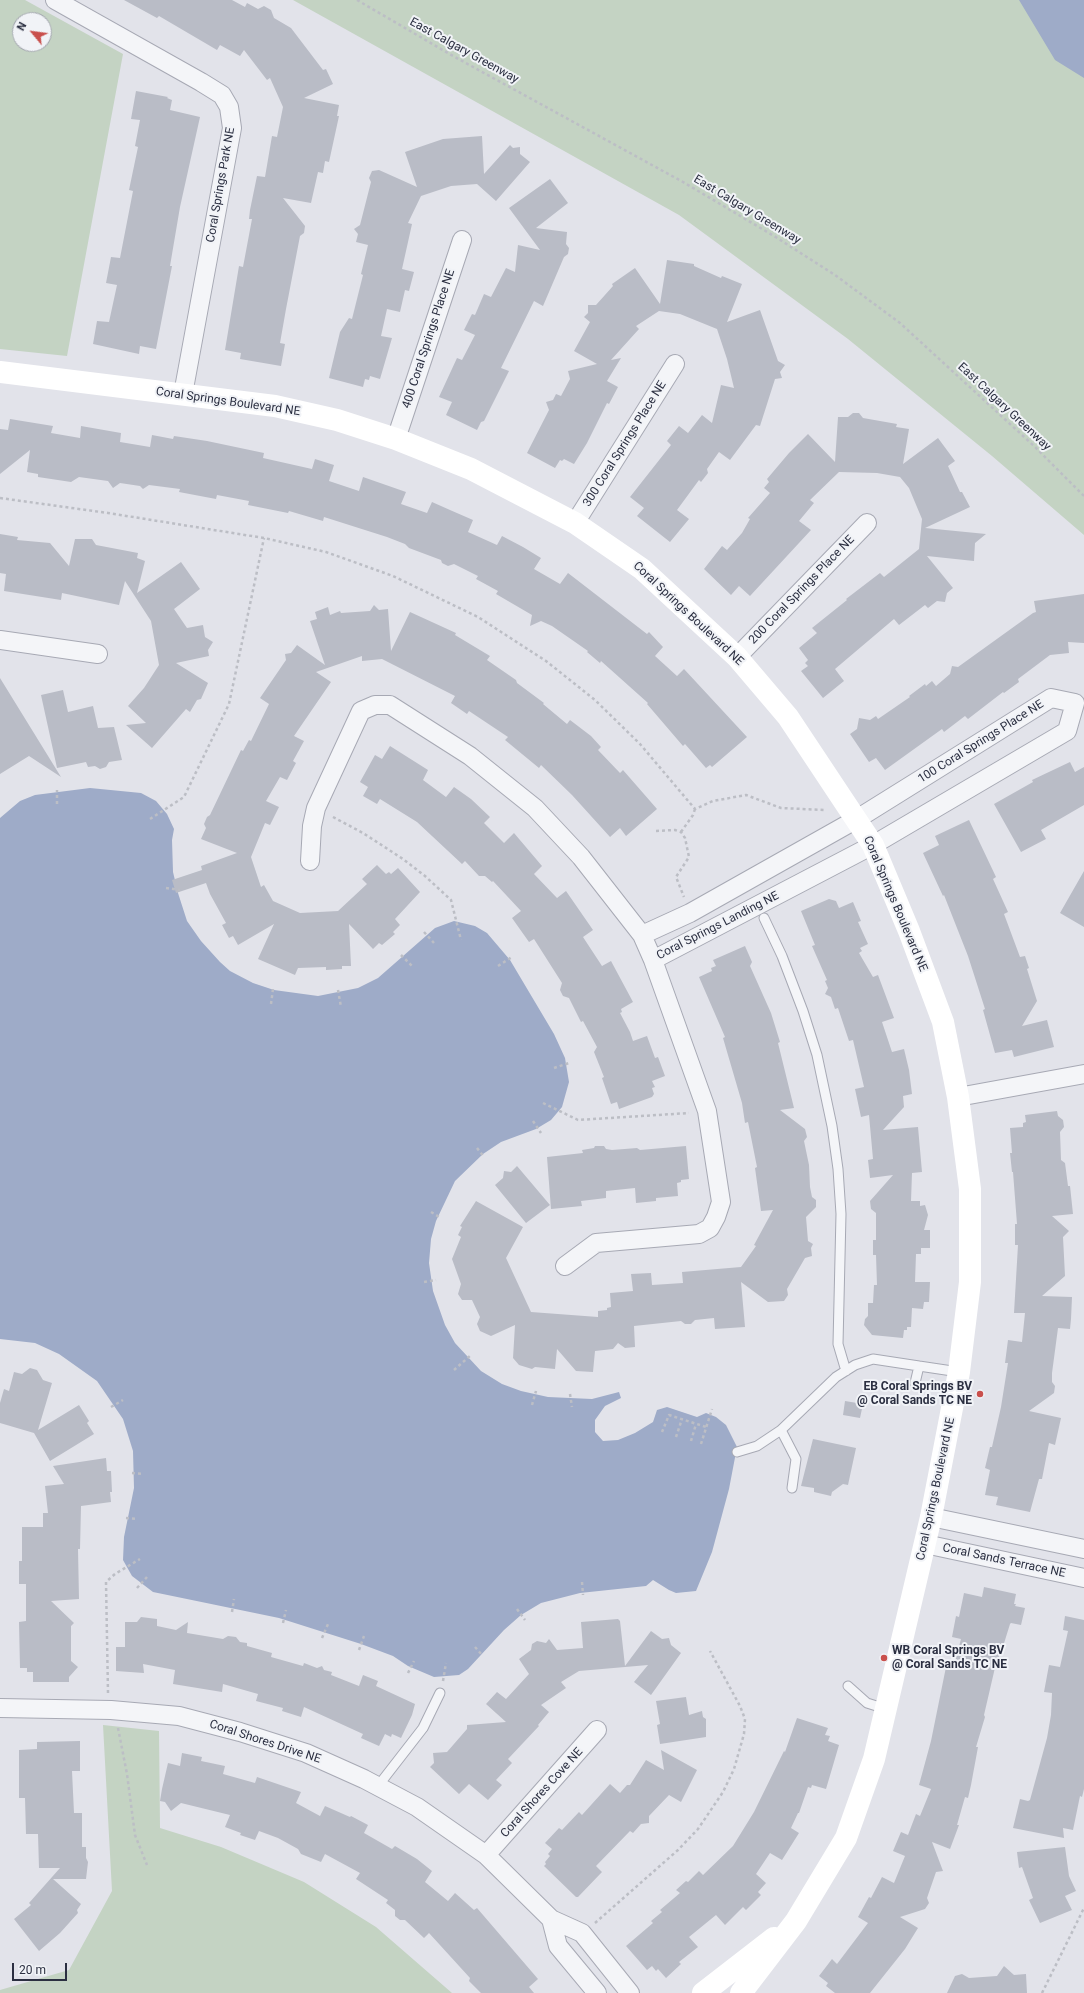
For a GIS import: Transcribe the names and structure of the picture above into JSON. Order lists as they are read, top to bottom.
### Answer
{
  "streets": {
    "street": [
      "Coral Springs Park NE",
      "400 Coral Springs Place NE",
      "Coral Springs Boulevard NE",
      "300 Coral Springs Place NE",
      "200 Coral Springs Place NE",
      "100 Coral Springs Place NE",
      "Coral Springs Landing NE",
      "Coral Sands Terrace NE",
      "Coral Shores Drive NE",
      "Coral Shores Cove NE"
    ],
    "path": ["East Calgary Greenway"]
  },
  "crossings": [
    ["Coral Springs Park NE", "Coral Springs Boulevard NE"],
    ["400 Coral Springs Place NE", "Coral Springs Boulevard NE"],
    ["Coral Springs Boulevard NE", "300 Coral Springs Place NE"],
    ["Coral Springs Boulevard NE", "200 Coral Springs Place NE"],
    ["Coral Springs Boulevard NE", "100 Coral Springs Place NE"],
    ["Coral Springs Boulevard NE", "Coral Springs Landing NE"],
    ["Coral Springs Boulevard NE", "Coral Sands Terrace NE"],
    ["100 Coral Springs Place NE", "Coral Springs Landing NE"],
    ["Coral Shores Drive NE", "Coral Shores Cove NE"]
  ],
  "places": ["EB Coral Springs BV @ Coral Sands TC NE", "WB Coral Springs BV @ Coral Sands TC NE"],
  "scale_bar": "20 m",
  "north": "top left"
}
